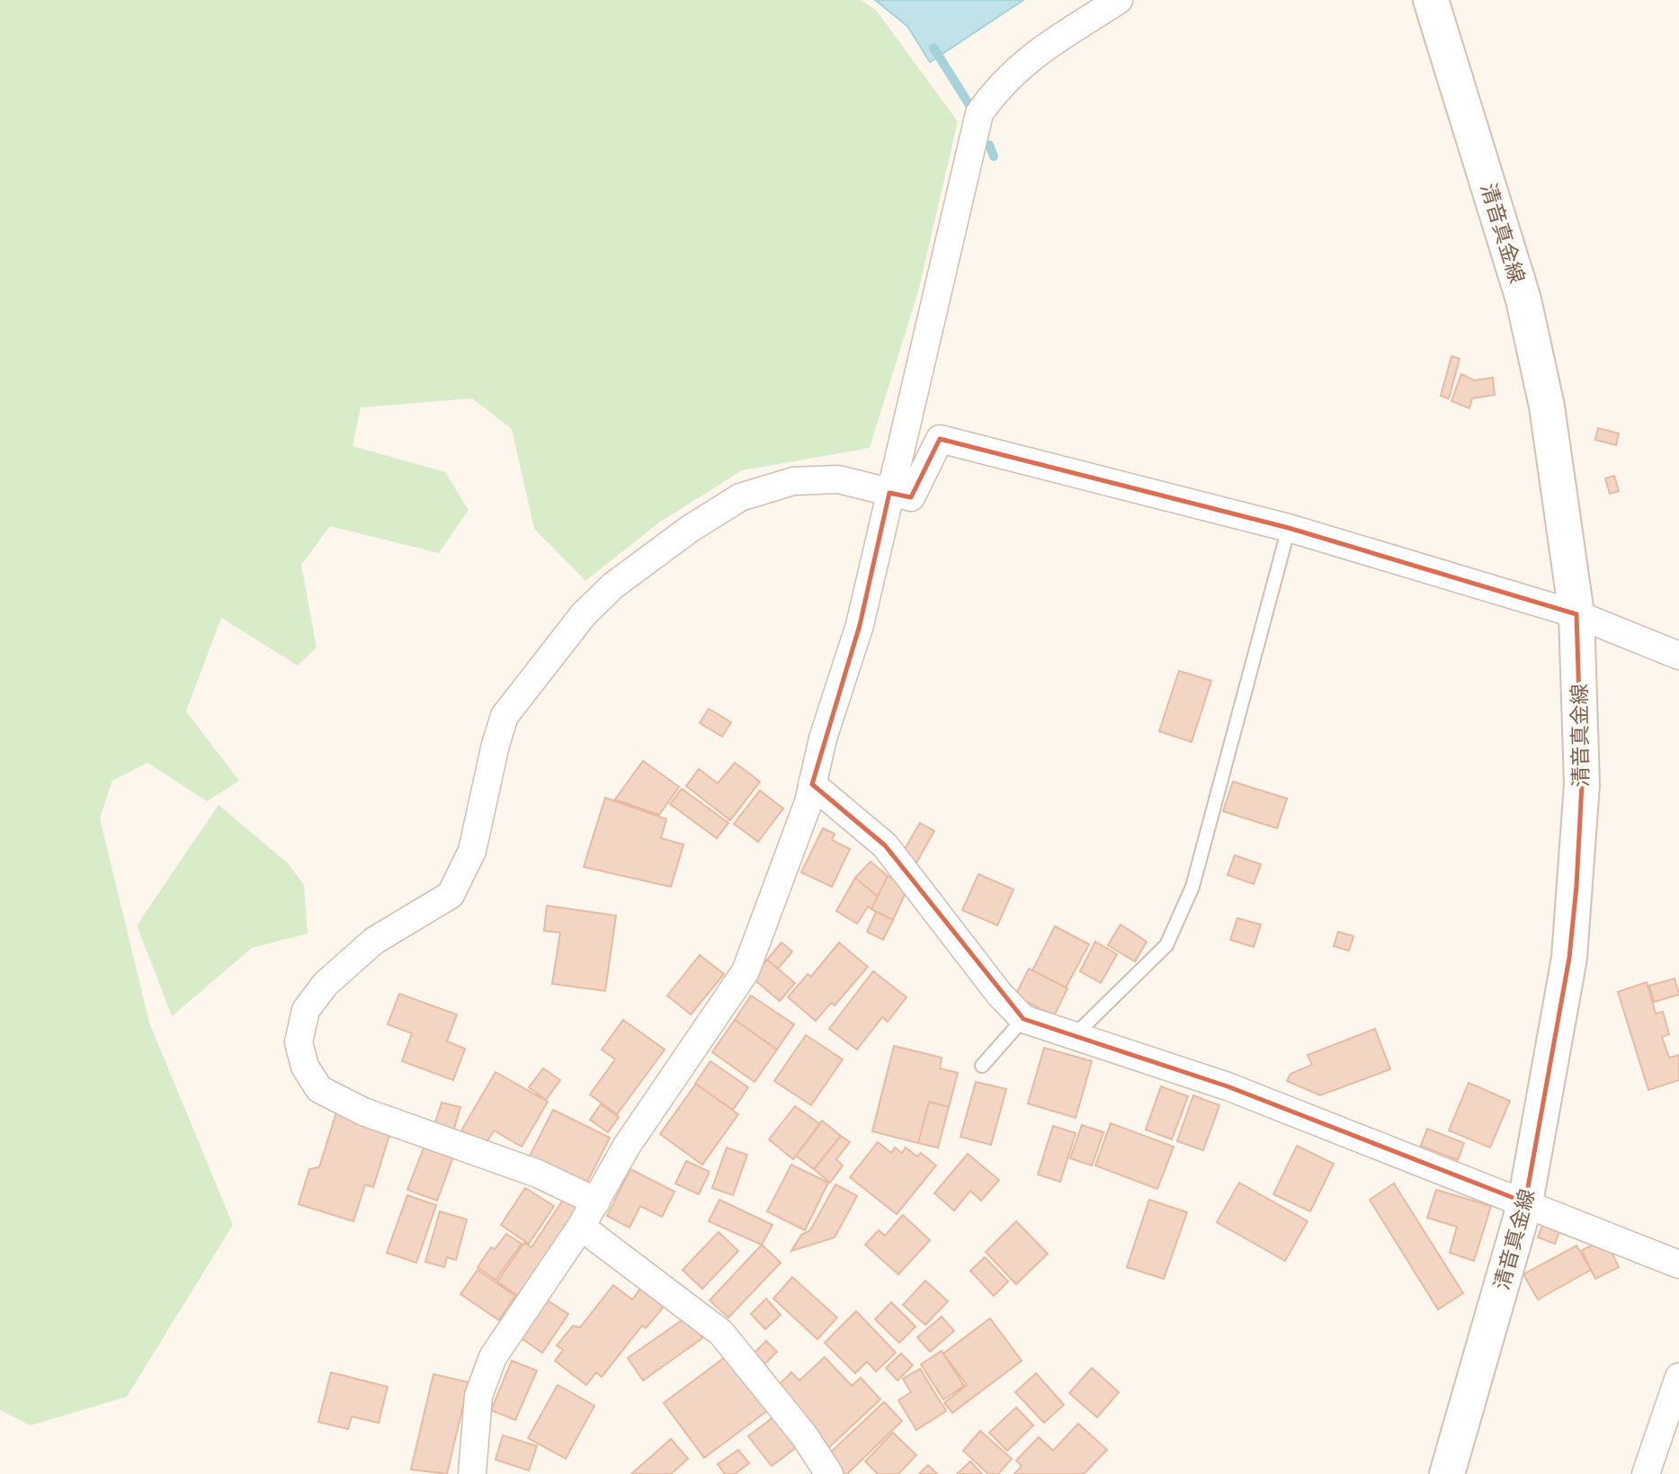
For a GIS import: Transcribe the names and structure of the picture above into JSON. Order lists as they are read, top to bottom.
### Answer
{
  "streets": {
    "main road": ["清音真金線"]
  }
}
